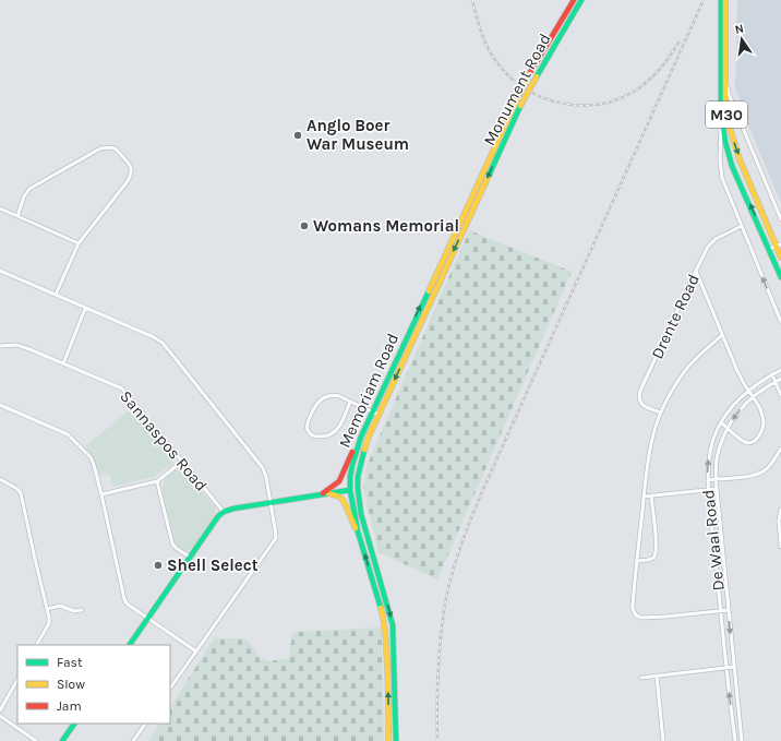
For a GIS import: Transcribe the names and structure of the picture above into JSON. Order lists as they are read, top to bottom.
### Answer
{
  "streets": {
    "main road": ["Monument Road", "M30", "Memoriam Road"],
    "street": ["Drente Road", "Sannaspos Road", "De Waal Road"]
  },
  "crossings": [
    ["Monument Road", "Memoriam Road"]
  ],
  "places": ["Anglo Boer War Museum", "Womans Memorial", "Shell Select"],
  "legend": ["Fast", "Slow", "Jam"],
  "north": "top"
}
